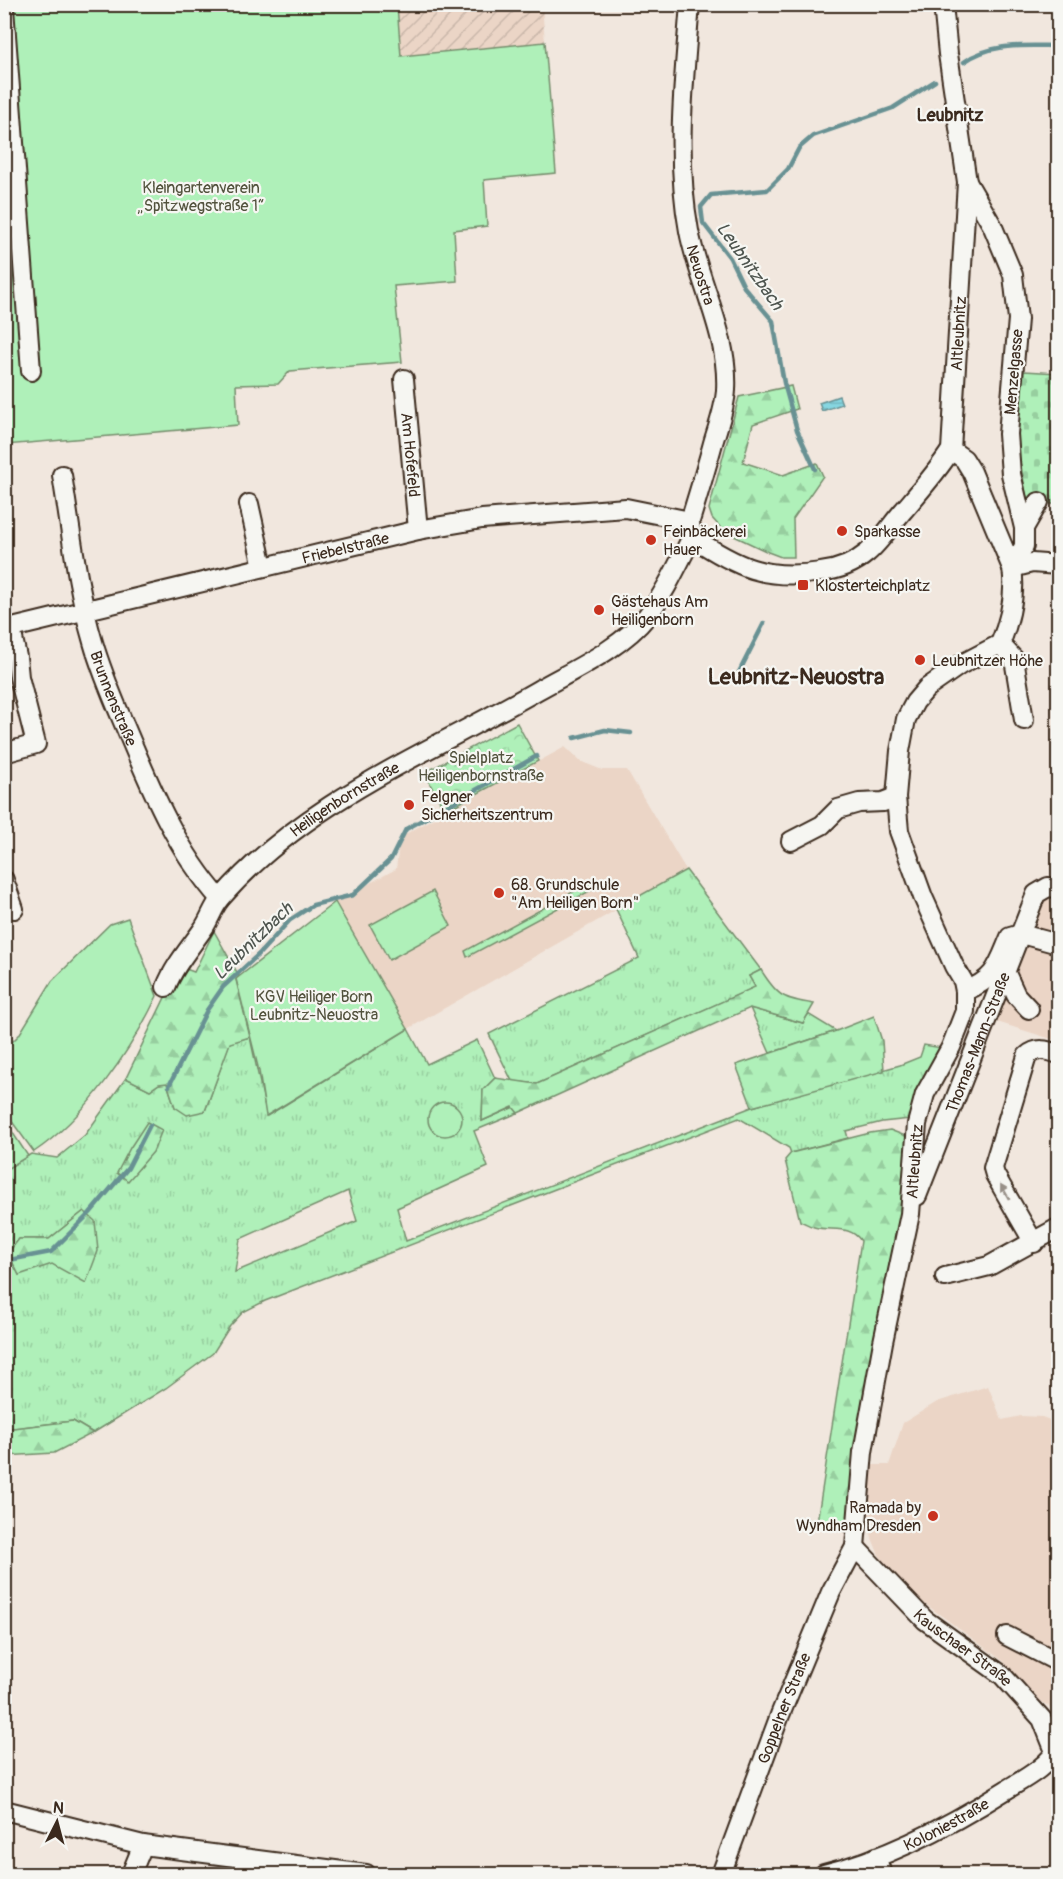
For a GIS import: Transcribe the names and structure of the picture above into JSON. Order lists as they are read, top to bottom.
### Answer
{
  "streets": {
    "street": [
      "Neuostra",
      "Altleubnitz",
      "Menzelgasse",
      "Am Hofefeld",
      "Friebelstraße",
      "Brunnenstraße",
      "Heiligenbornstraße",
      "Thomas-Mann-Straße",
      "Kauschaer Straße",
      "Goppelner Straße",
      "Koloniestraße"
    ]
  },
  "crossings": [
    ["Neuostra", "Friebelstraße"],
    ["Neuostra", "Heiligenbornstraße"],
    ["Altleubnitz", "Menzelgasse"],
    ["Altleubnitz", "Thomas-Mann-Straße"],
    ["Altleubnitz", "Kauschaer Straße"],
    ["Altleubnitz", "Goppelner Straße"],
    ["Am Hofefeld", "Friebelstraße"],
    ["Friebelstraße", "Brunnenstraße"],
    ["Friebelstraße", "Heiligenbornstraße"],
    ["Brunnenstraße", "Heiligenbornstraße"],
    ["Kauschaer Straße", "Goppelner Straße"],
    ["Kauschaer Straße", "Koloniestraße"]
  ],
  "districts": ["Leubnitz", "Leubnitz-Neuostra"],
  "water": ["Leubnitzbach"],
  "parks": ["Kleingartenverein „Spitzwegstraße 1“", "Spielplatz Heiligenbornstraße", "KGV Heiliger Born Leubnitz-Neuostra"],
  "places": {
    "other": [
      "Sparkasse",
      "Feinbäckerei Hauer",
      "Gästehaus Am Heiligenborn",
      "Leubnitzer Höhe",
      "Felgner Sicherheitszentrum",
      "68. Grundschule \"Am Heiligen Born\"",
      "Ramada by Wyndham Dresden"
    ],
    "transit": ["Klosterteichplatz"]
  },
  "north": "top"
}
